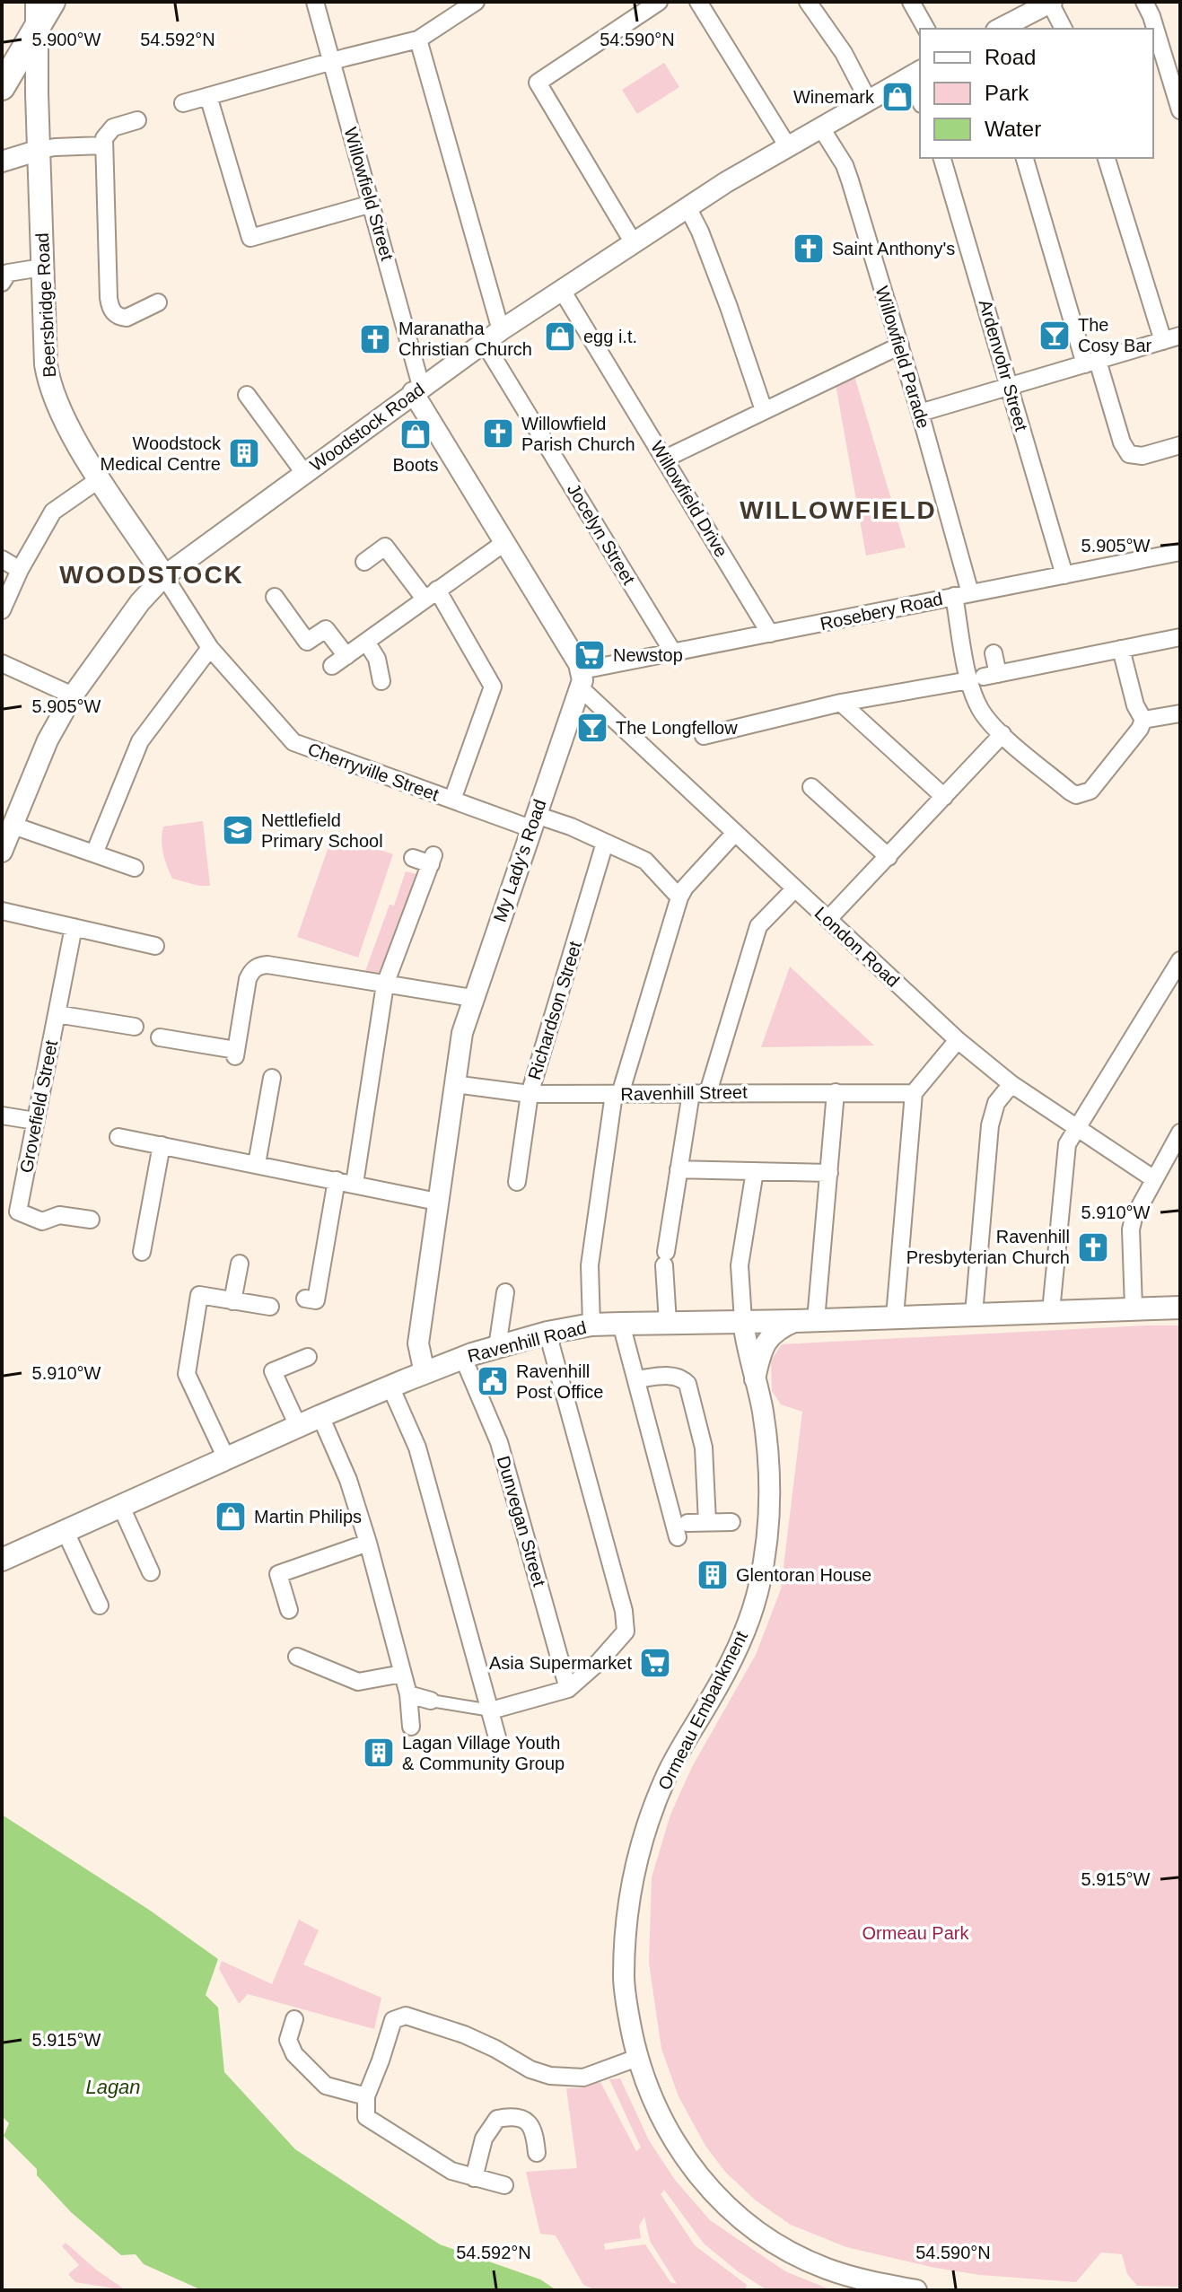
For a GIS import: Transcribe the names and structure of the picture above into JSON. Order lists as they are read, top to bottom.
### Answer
{
  "streets": {
    "main road": ["Beersbridge Road", "Ravenhill Road"],
    "street": [
      "Willowfield Street",
      "Willowfield Parade",
      "Ardenvohr Street",
      "Woodstock Road",
      "Willowfield Drive",
      "Jocelyn Street",
      "Rosebery Road",
      "Cherryville Street",
      "My Lady's Road",
      "London Road",
      "Richardson Street",
      "Ravenhill Street",
      "Grovefield Street",
      "Dunvegan Street",
      "Ormeau Embankment"
    ]
  },
  "crossings": [
    ["Willowfield Street", "Woodstock Road"],
    ["Beersbridge Road", "Woodstock Road"],
    ["Beersbridge Road", "Cherryville Street"],
    ["Willowfield Parade", "Woodstock Road"],
    ["Willowfield Parade", "Rosebery Road"],
    ["Ardenvohr Street", "Rosebery Road"],
    ["Woodstock Road", "Willowfield Drive"],
    ["Woodstock Road", "Jocelyn Street"],
    ["Woodstock Road", "Cherryville Street"],
    ["Willowfield Drive", "Rosebery Road"],
    ["Jocelyn Street", "Rosebery Road"],
    ["Rosebery Road", "My Lady's Road"],
    ["Rosebery Road", "London Road"],
    ["Cherryville Street", "My Lady's Road"],
    ["Cherryville Street", "Richardson Street"],
    ["My Lady's Road", "London Road"],
    ["My Lady's Road", "Ravenhill Street"],
    ["My Lady's Road", "Ravenhill Road"],
    ["Richardson Street", "Ravenhill Street"],
    ["Ravenhill Road", "Dunvegan Street"],
    ["Ravenhill Road", "Ormeau Embankment"]
  ],
  "districts": ["WILLOWFIELD", "WOODSTOCK"],
  "water": ["Lagan"],
  "parks": ["Ormeau Park"],
  "places": {
    "shop": [
      "Winemark",
      "egg i.t.",
      "Boots",
      "Martin Philips"
    ],
    "church": [
      "Saint Anthony's",
      "Maranatha Christian Church",
      "Willowfield Parish Church",
      "Ravenhill Presbyterian Church"
    ],
    "bar": ["The Cosy Bar", "The Longfellow"],
    "building": ["Woodstock Medical Centre", "Glentoran House", "Lagan Village Youth & Community Group"],
    "supermarket": ["Newstop", "Asia Supermarket"],
    "school or university": ["Nettlefield Primary School"],
    "public building": ["Ravenhill Post Office"]
  },
  "legend": ["Road", "Park", "Water"],
  "coordinates": [
    "54.592°N",
    "54.590°N",
    "5.900°W",
    "5.905°W",
    "5.910°W",
    "5.915°W"
  ]
}
